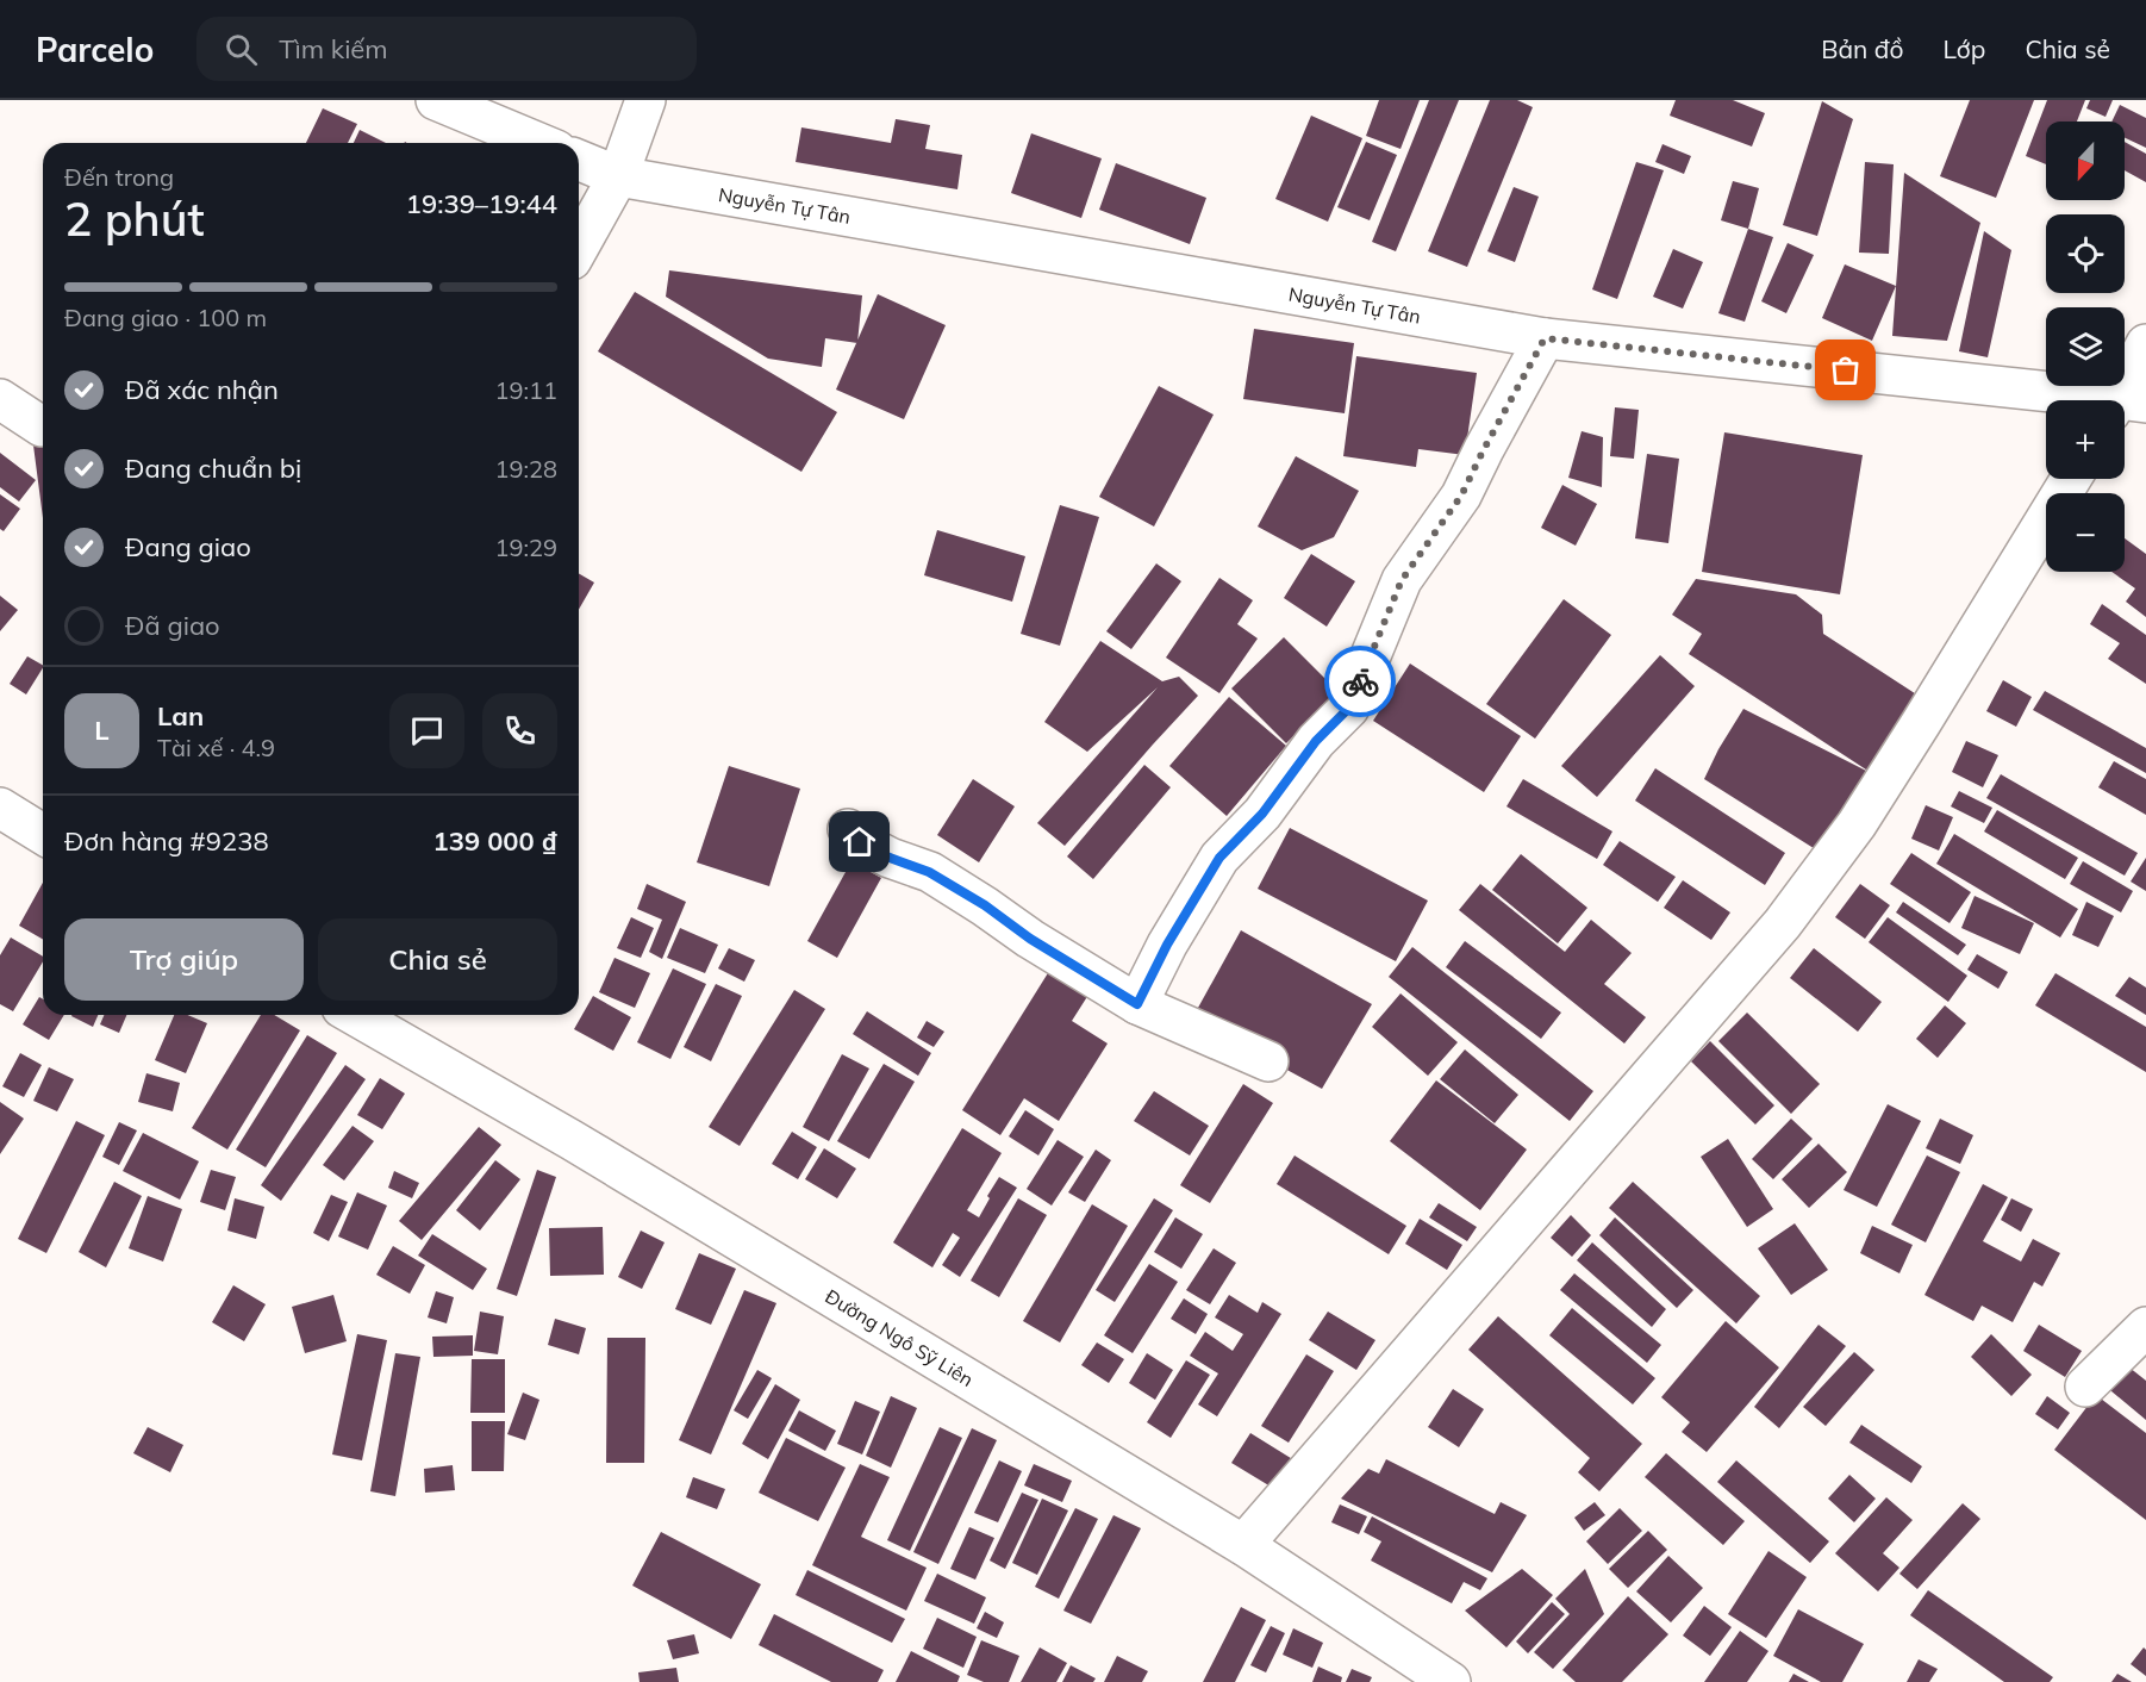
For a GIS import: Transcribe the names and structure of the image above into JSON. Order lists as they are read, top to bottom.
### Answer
{
  "streets": {
    "street": ["Nguyễn Tự Tân", "Đường Ngô Sỹ Liên"]
  },
  "north": "bottom",
  "page": {
    "header": "Parcelo",
    "search": "Tìm kiếm",
    "nav": ["Bản đồ", "Lớp", "Chia sẻ"],
    "map_buttons": ["+", "−"],
    "heading": ["2 phút", "Đến trong", "19:39–19:44"],
    "panel": [
      "Lan",
      "Tài xế · 4.9",
      "Đơn hàng #9238",
      "139 000 ₫"
    ],
    "bar": "Đang giao · 100 m",
    "list": [
      ["Đã xác nhận", "19:11"],
      ["Đang chuẩn bị", "19:28"],
      ["Đang giao", "19:29"],
      "Đã giao"
    ],
    "round": "L",
    "buttons": ["Trợ giúp", "Chia sẻ"]
  }
}
